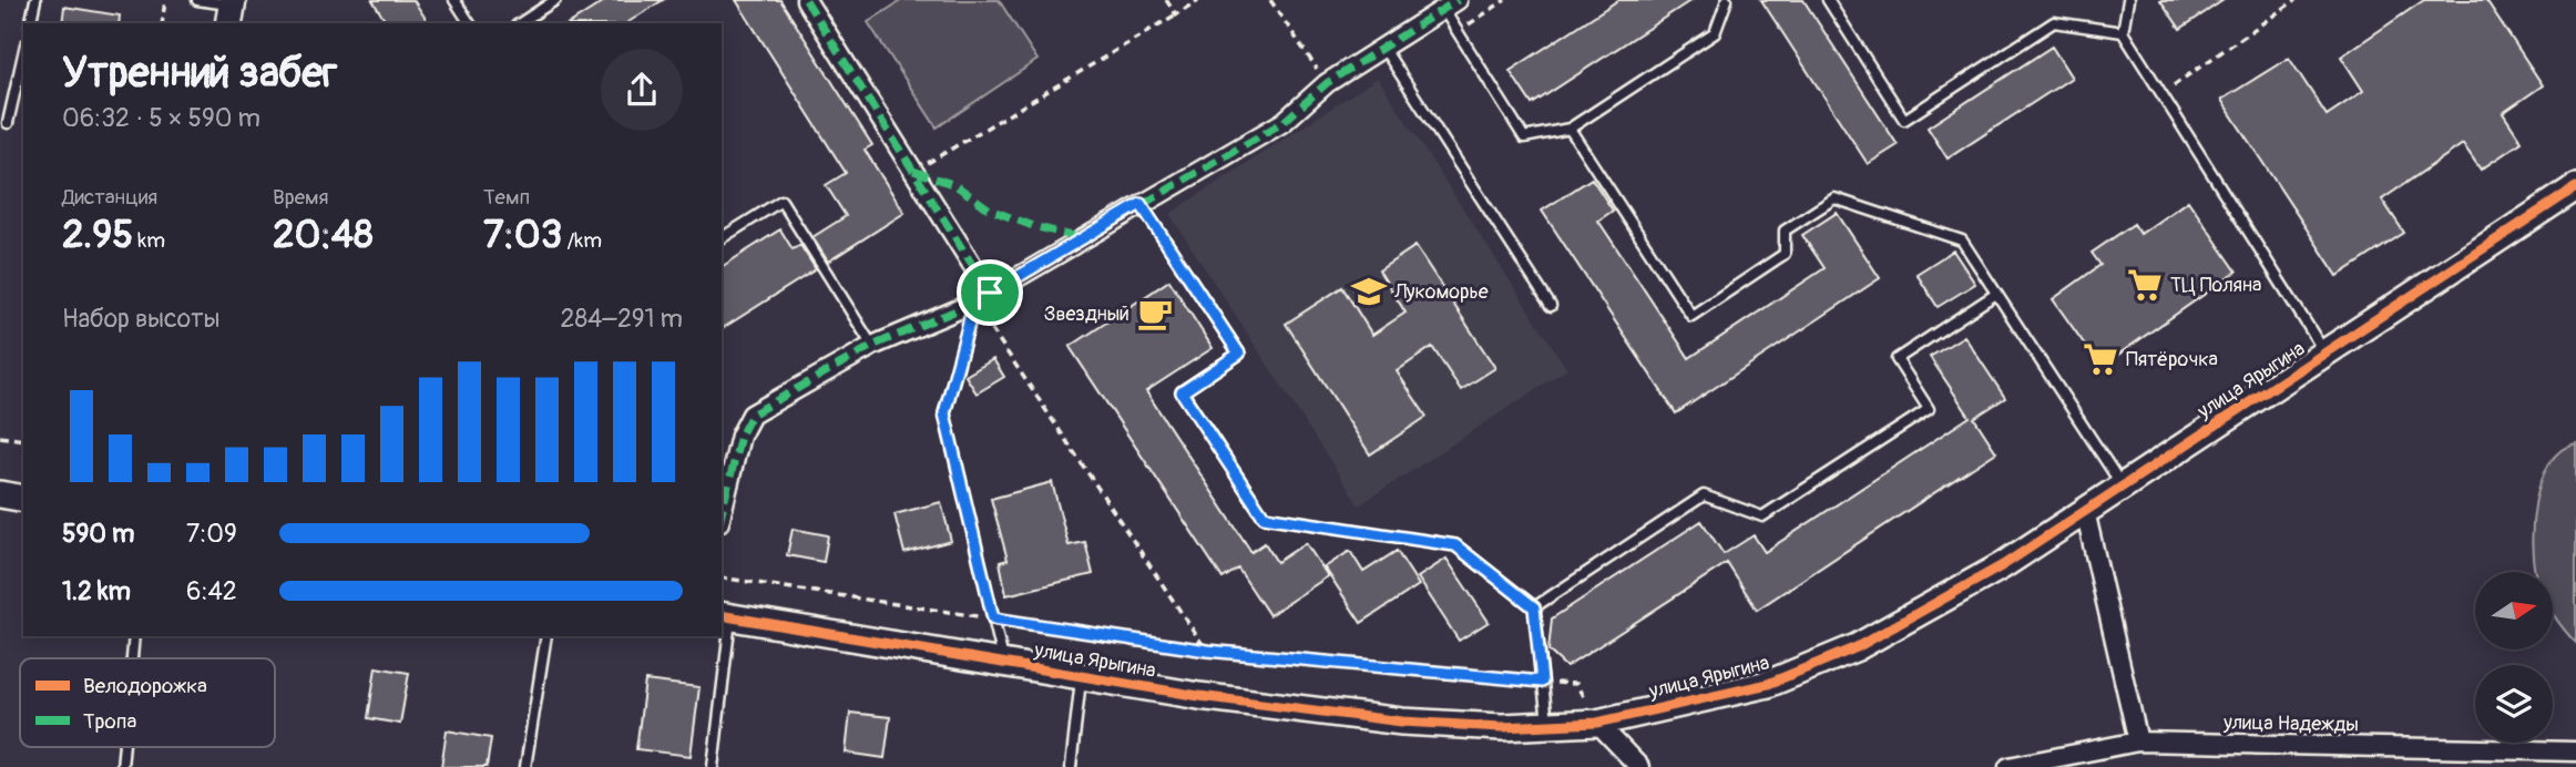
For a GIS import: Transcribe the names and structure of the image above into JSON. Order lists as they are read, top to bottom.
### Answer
{
  "streets": {
    "street": ["улица Ярыгина", "улица Надежды"]
  },
  "places": {
    "supermarket": ["ТЦ Поляна", "Пятёрочка"],
    "school or university": ["Лукоморье"],
    "cafe": ["Звездный"]
  },
  "legend": ["Велодорожка", "Тропа"],
  "north": "right",
  "page": {
    "heading": ["Утренний забег", "06:32 · 5 × 590 m"],
    "stats": [
      ["Дистанция", "2.95 km"],
      ["Время", "20:48"],
      ["Темп", "7:03 /km"]
    ],
    "chart": ["Набор высоты", "284–291 m"],
    "list": [
      {
        "name": "590 m",
        "note": "7:09"
      },
      {
        "name": "1.2 km",
        "note": "6:42"
      }
    ]
  }
}
